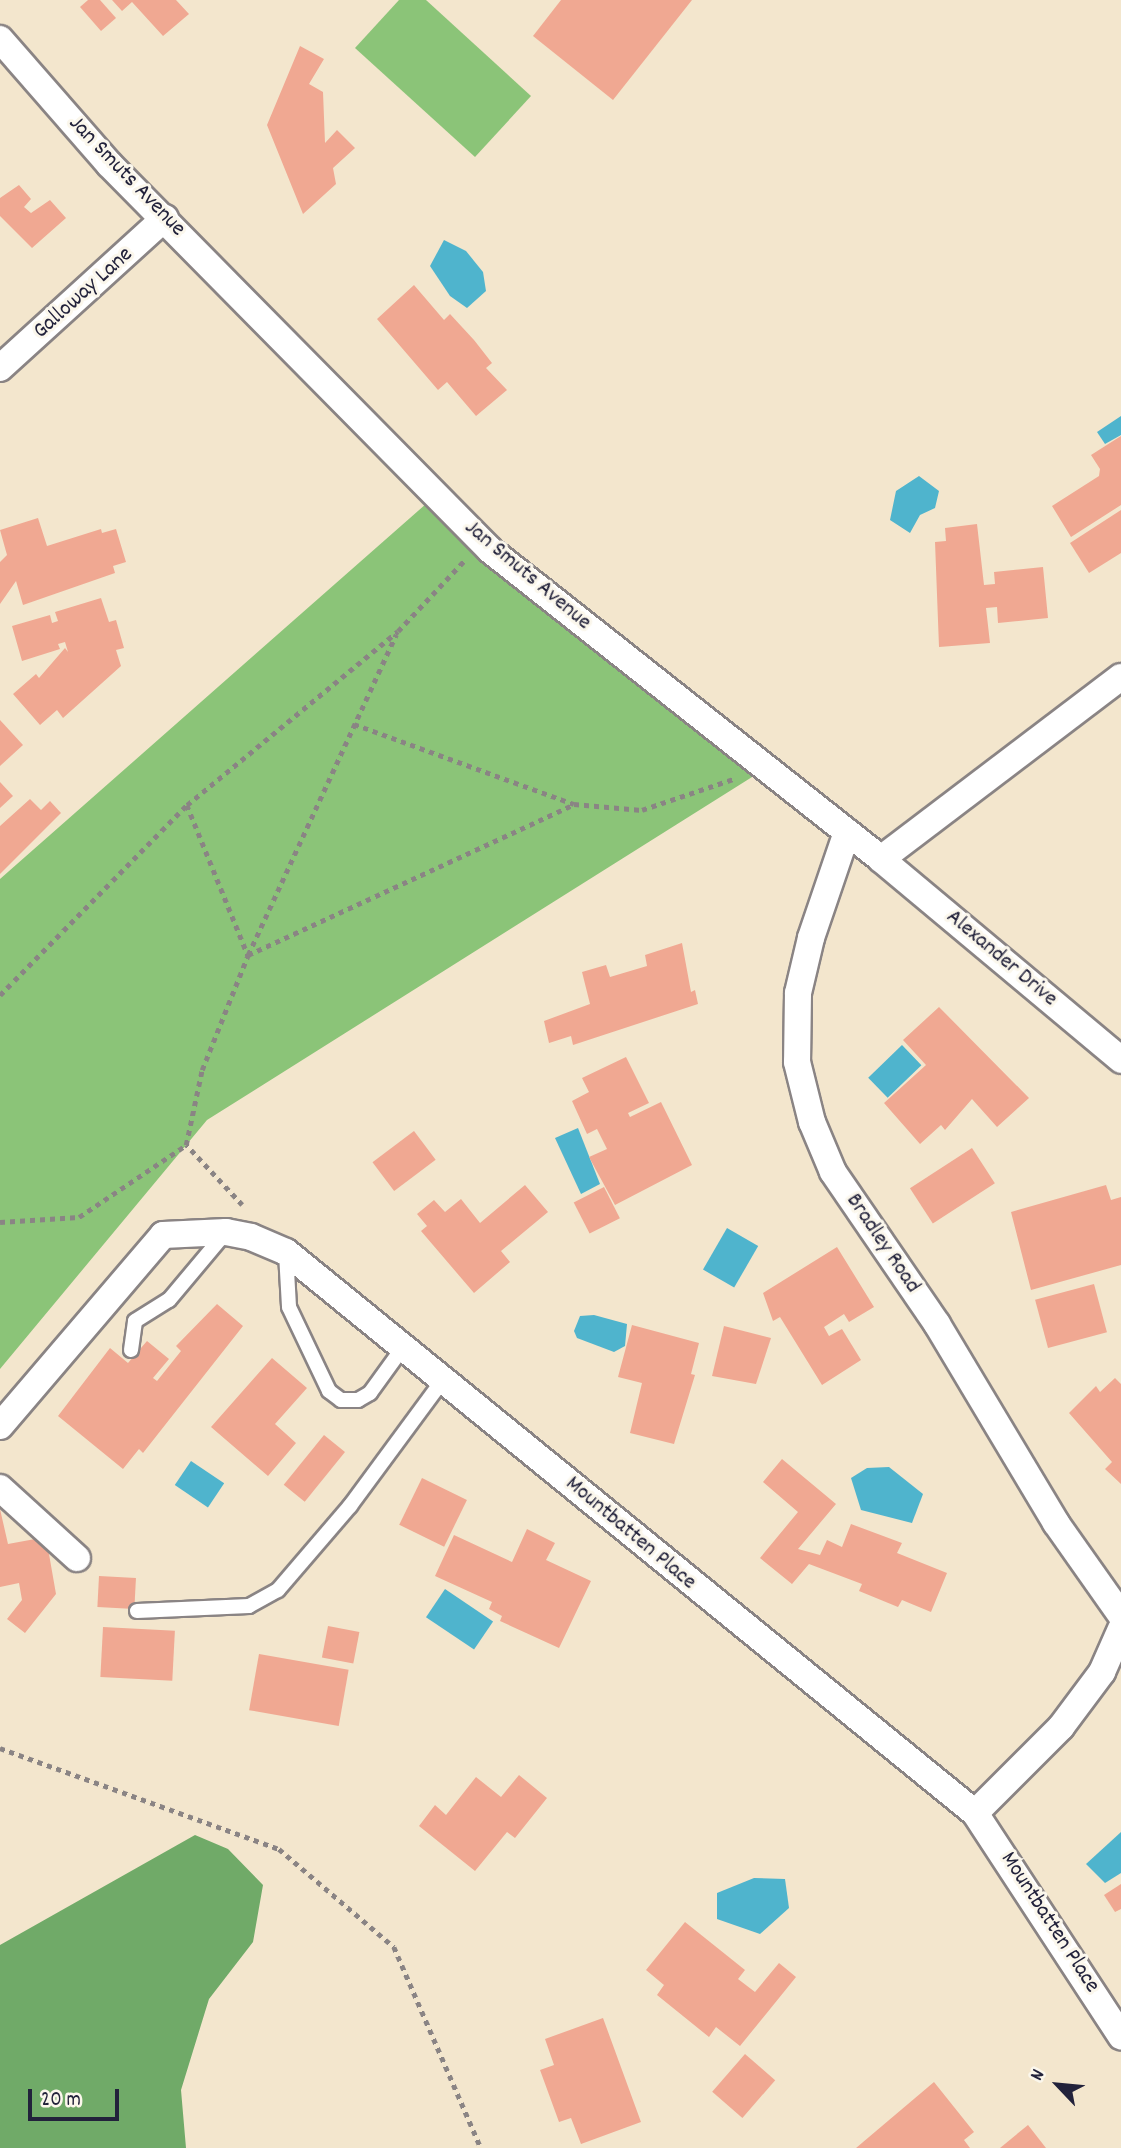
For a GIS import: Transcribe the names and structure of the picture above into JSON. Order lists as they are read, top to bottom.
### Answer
{
  "streets": {
    "street": [
      "Jan Smuts Avenue",
      "Galloway Lane",
      "Alexander Drive",
      "Bradley Road",
      "Mountbatten Place"
    ]
  },
  "crossings": [
    ["Jan Smuts Avenue", "Galloway Lane"],
    ["Jan Smuts Avenue", "Alexander Drive"],
    ["Jan Smuts Avenue", "Bradley Road"]
  ],
  "scale_bar": "20 m",
  "north": "top left"
}
